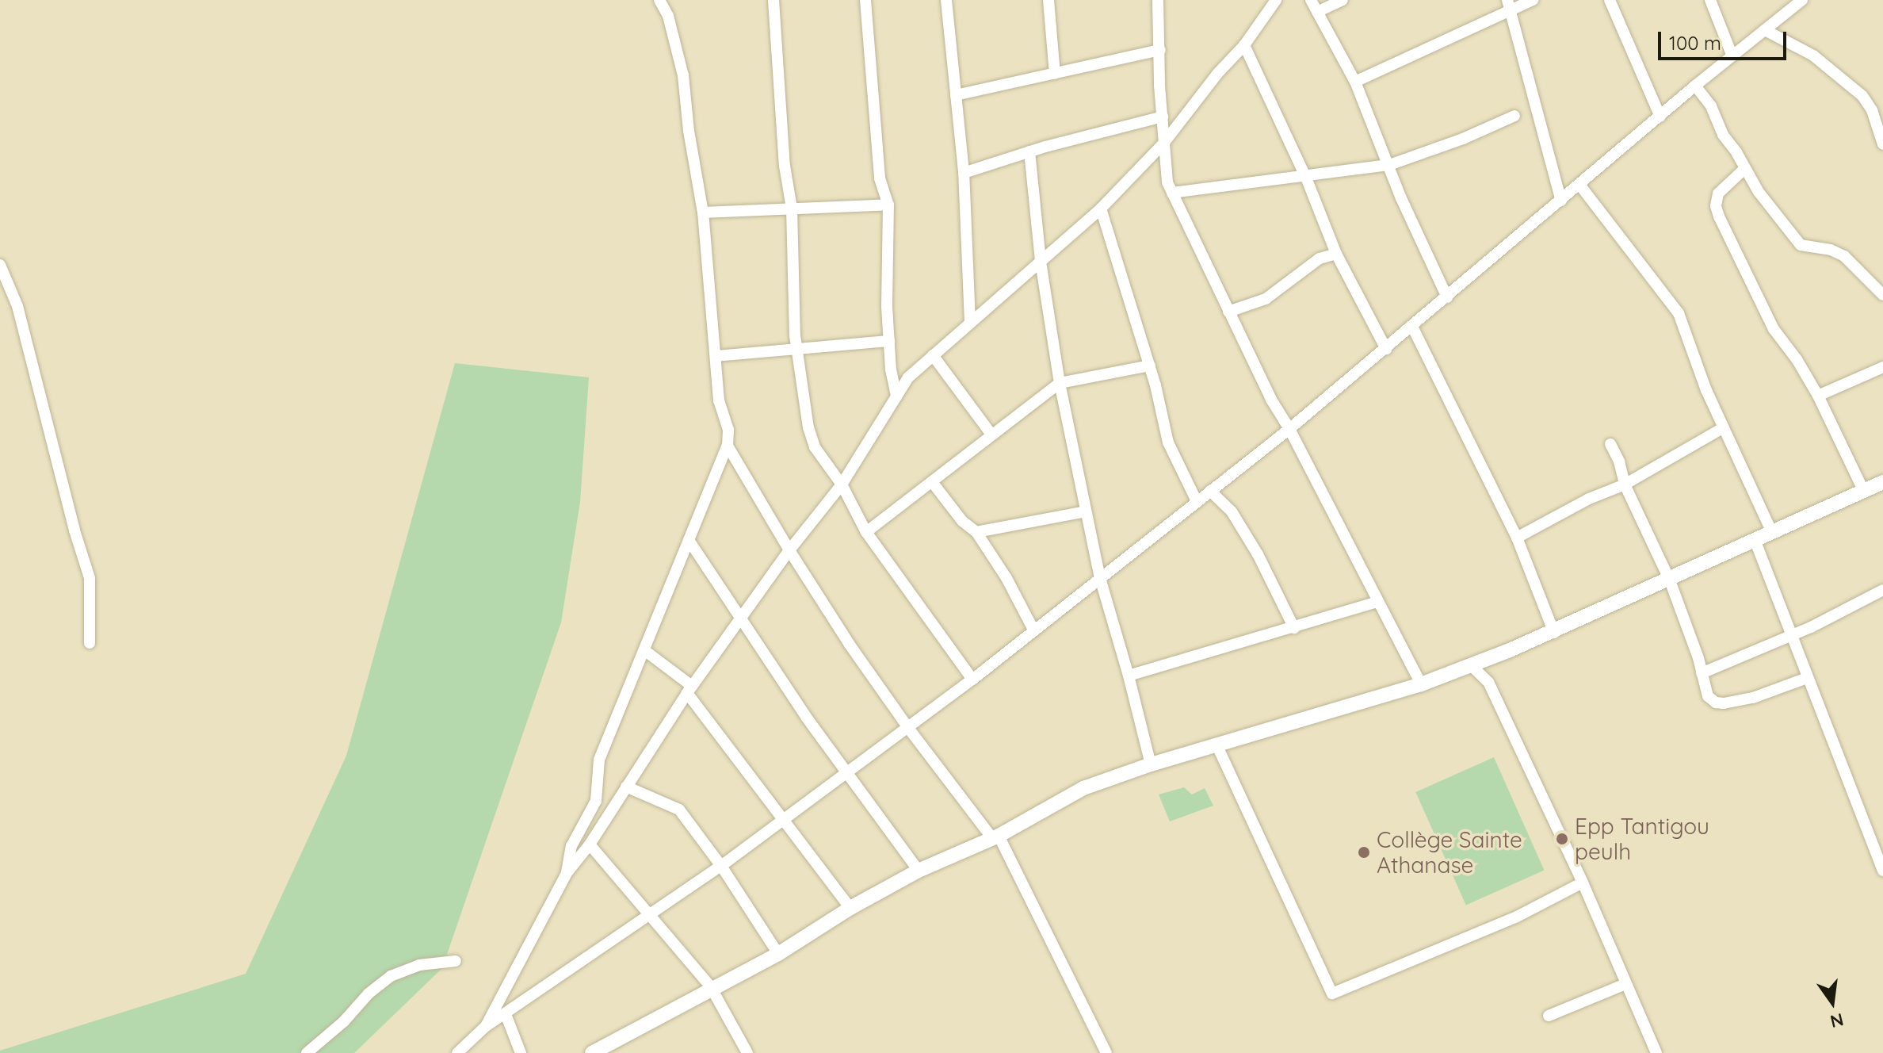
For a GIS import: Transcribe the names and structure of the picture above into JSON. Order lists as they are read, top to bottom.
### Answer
{
  "places": ["Epp Tantigou peulh", "Collège Sainte Athanase"],
  "scale_bar": "100 m",
  "north": "bottom"
}
